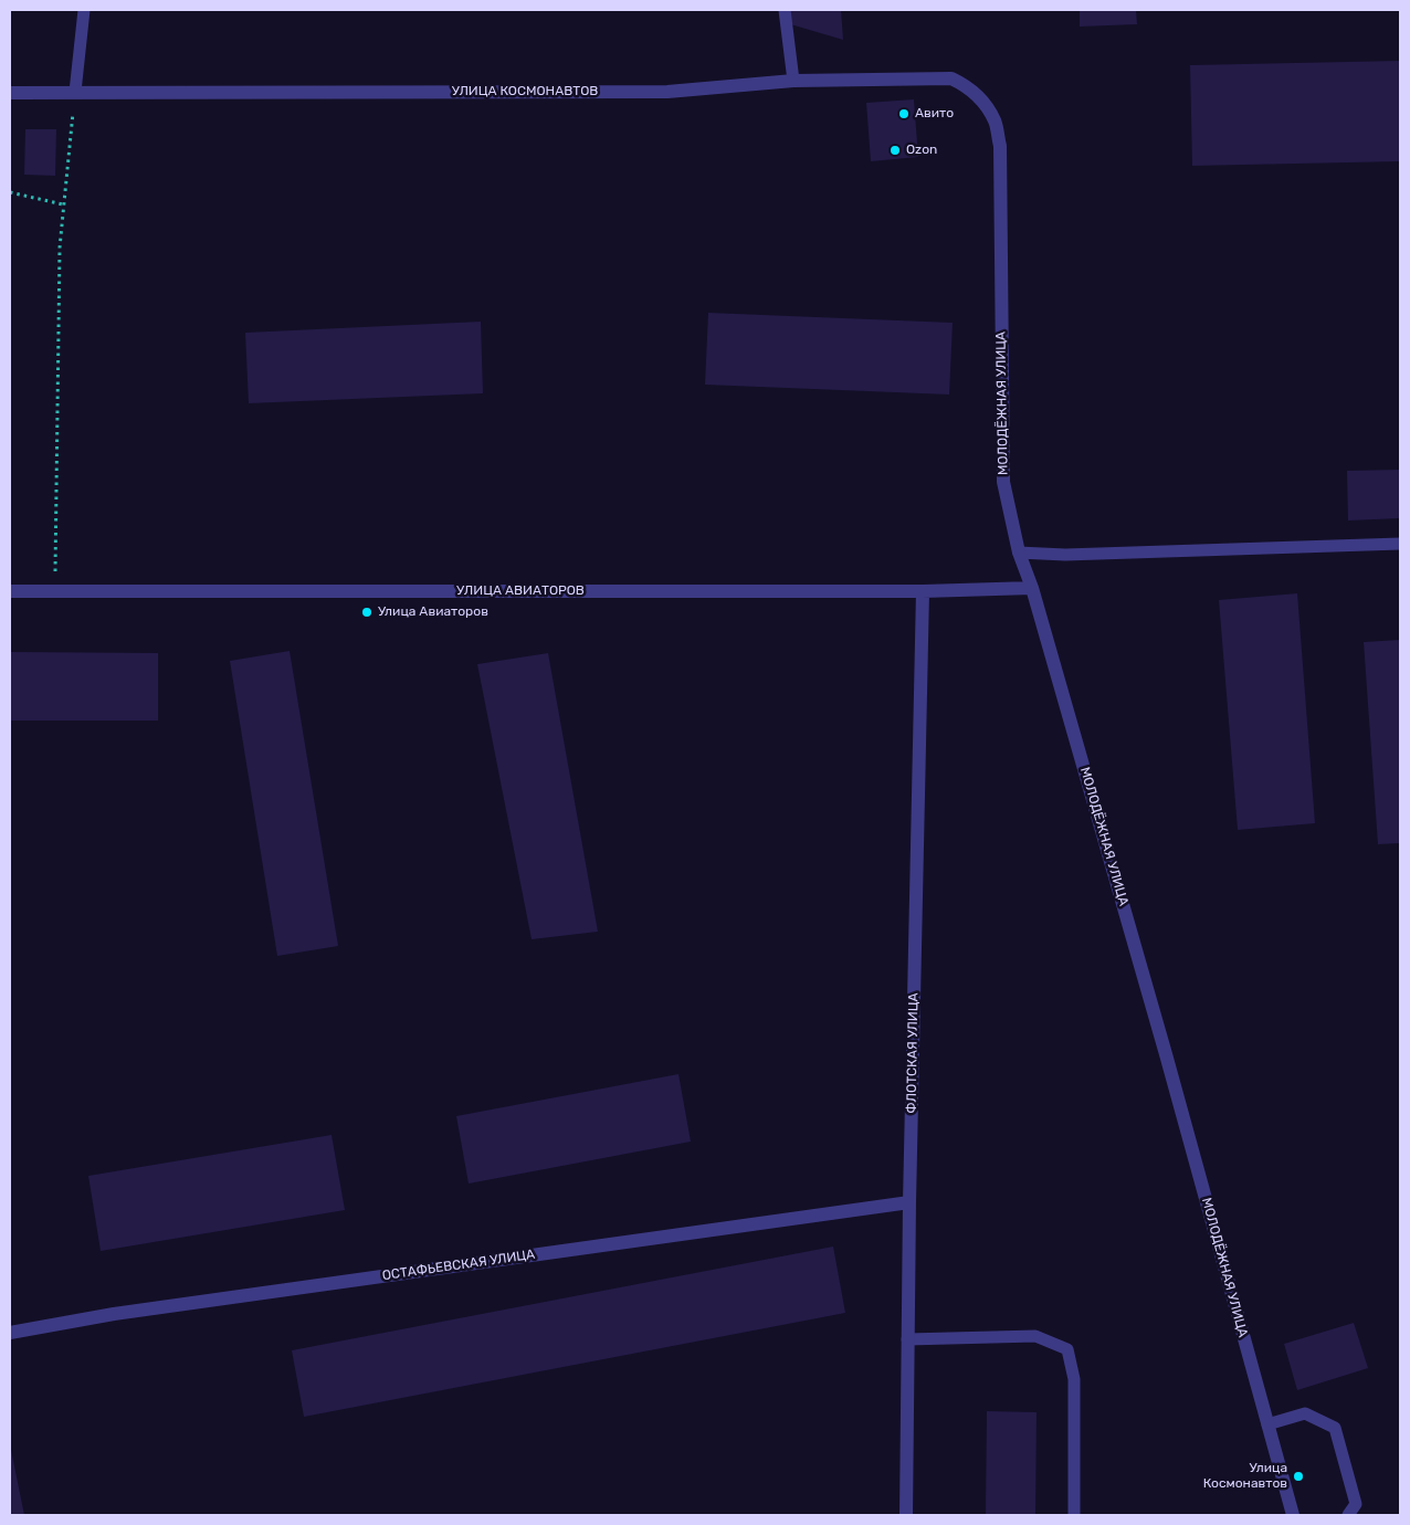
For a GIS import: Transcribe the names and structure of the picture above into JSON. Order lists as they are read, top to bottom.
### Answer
{
  "streets": {
    "street": [
      "УЛИЦА КОСМОНАВТОВ",
      "МОЛОДЁЖНАЯ УЛИЦА",
      "УЛИЦА АВИАТОРОВ",
      "ФЛОТСКАЯ УЛИЦА",
      "ОСТАФЬЕВСКАЯ УЛИЦА"
    ]
  },
  "crossings": [
    ["УЛИЦА КОСМОНАВТОВ", "МОЛОДЁЖНАЯ УЛИЦА"],
    ["МОЛОДЁЖНАЯ УЛИЦА", "УЛИЦА АВИАТОРОВ"],
    ["УЛИЦА АВИАТОРОВ", "ФЛОТСКАЯ УЛИЦА"],
    ["ФЛОТСКАЯ УЛИЦА", "ОСТАФЬЕВСКАЯ УЛИЦА"]
  ],
  "places": [
    "Авито",
    "Ozon",
    "Улица Авиаторов",
    "Улица Космонавтов"
  ]
}
